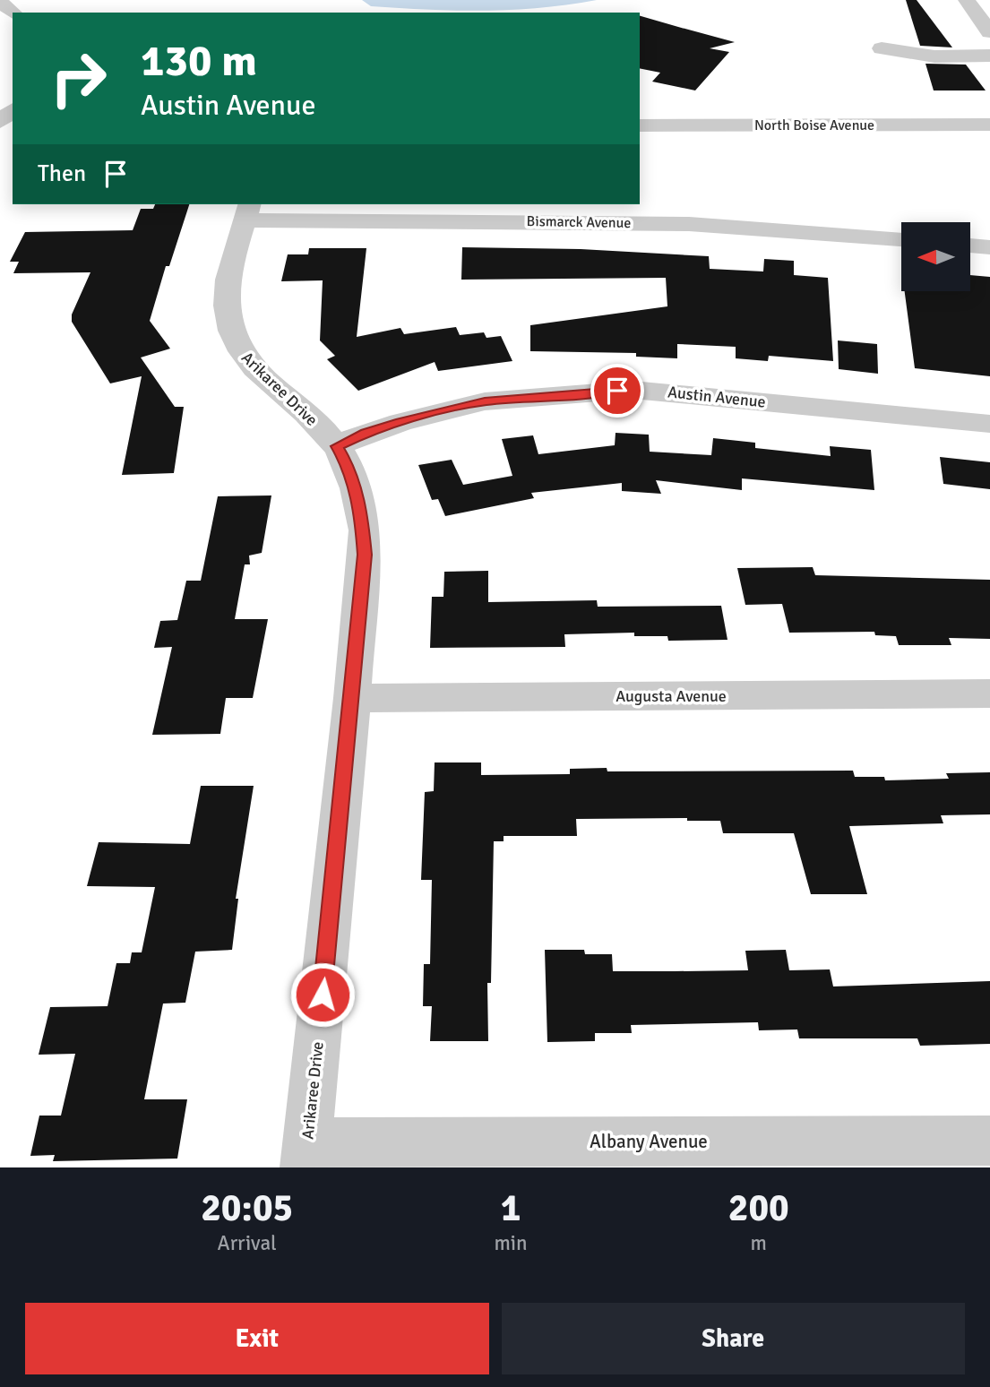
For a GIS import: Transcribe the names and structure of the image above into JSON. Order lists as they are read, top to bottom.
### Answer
{
  "streets": {
    "street": [
      "North Boise Avenue",
      "Bismarck Avenue",
      "Arikaree Drive",
      "Austin Avenue",
      "Augusta Avenue",
      "Albany Avenue"
    ]
  },
  "crossings": [
    ["Bismarck Avenue", "Arikaree Drive"],
    ["Arikaree Drive", "Austin Avenue"],
    ["Arikaree Drive", "Augusta Avenue"],
    ["Arikaree Drive", "Albany Avenue"]
  ],
  "north": "left",
  "page": {
    "turn": ["130 m", "Austin Avenue"],
    "then": "Then",
    "eta": [
      "20:05",
      "Arrival",
      "1",
      "min",
      "200",
      "m"
    ],
    "buttons": ["Exit", "Share"]
  }
}
